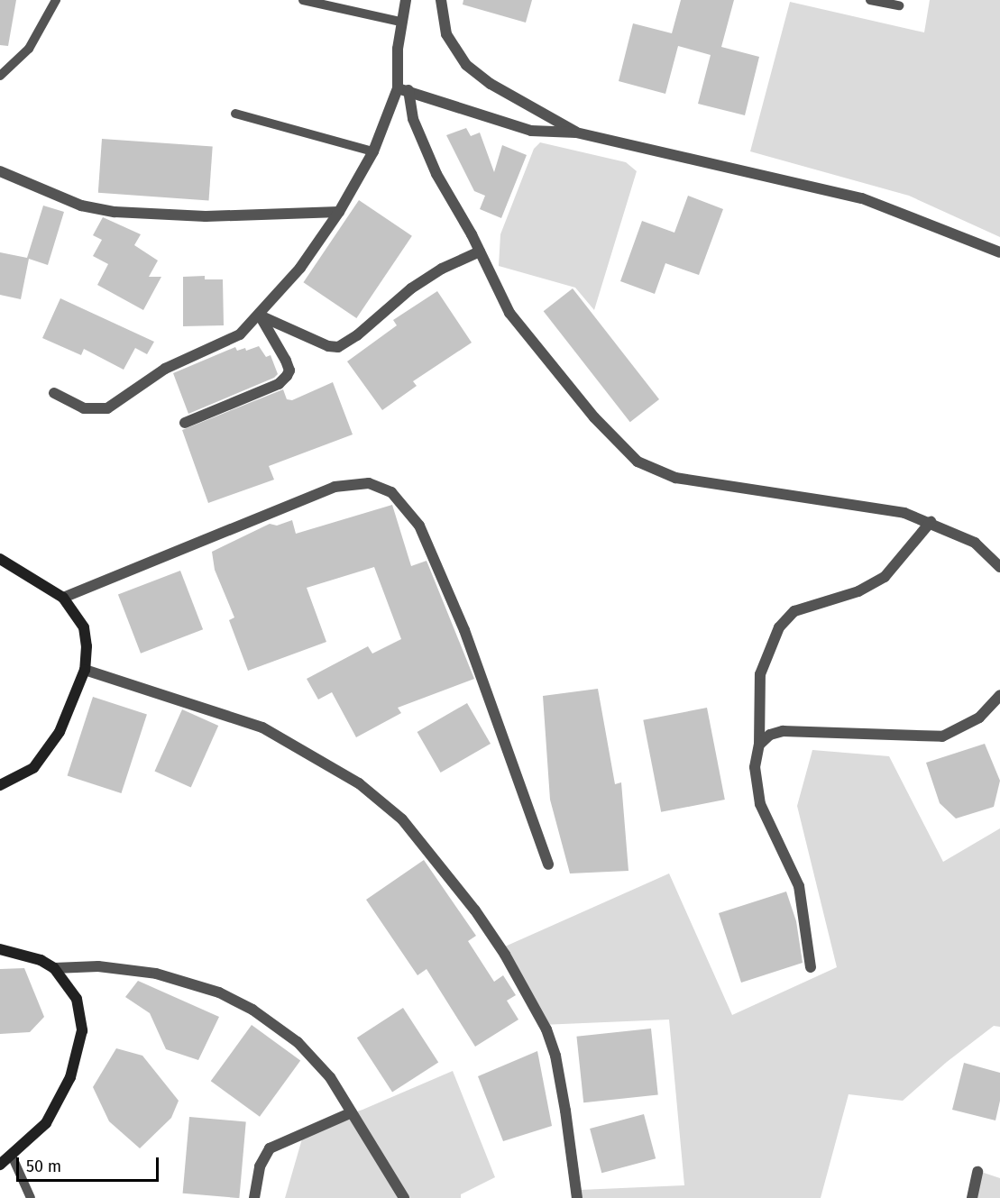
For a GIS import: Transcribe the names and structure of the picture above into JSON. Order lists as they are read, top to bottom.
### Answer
{
  "scale_bar": "50 m"
}
